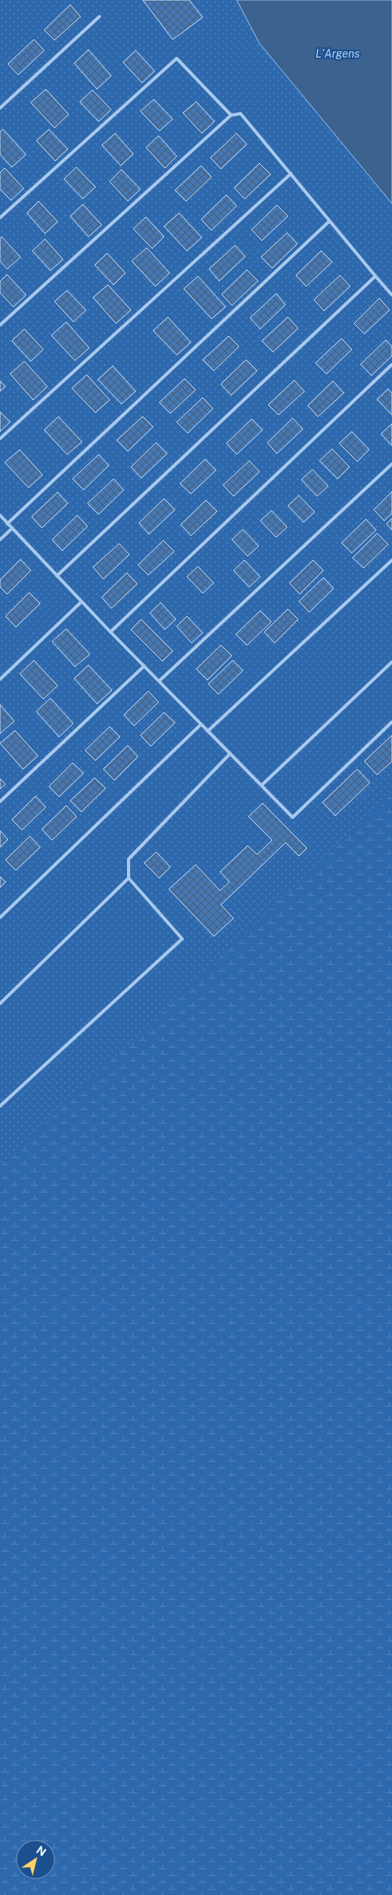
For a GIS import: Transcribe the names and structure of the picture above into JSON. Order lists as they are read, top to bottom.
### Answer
{
  "water": ["L'Argens"],
  "north": "top right"
}
